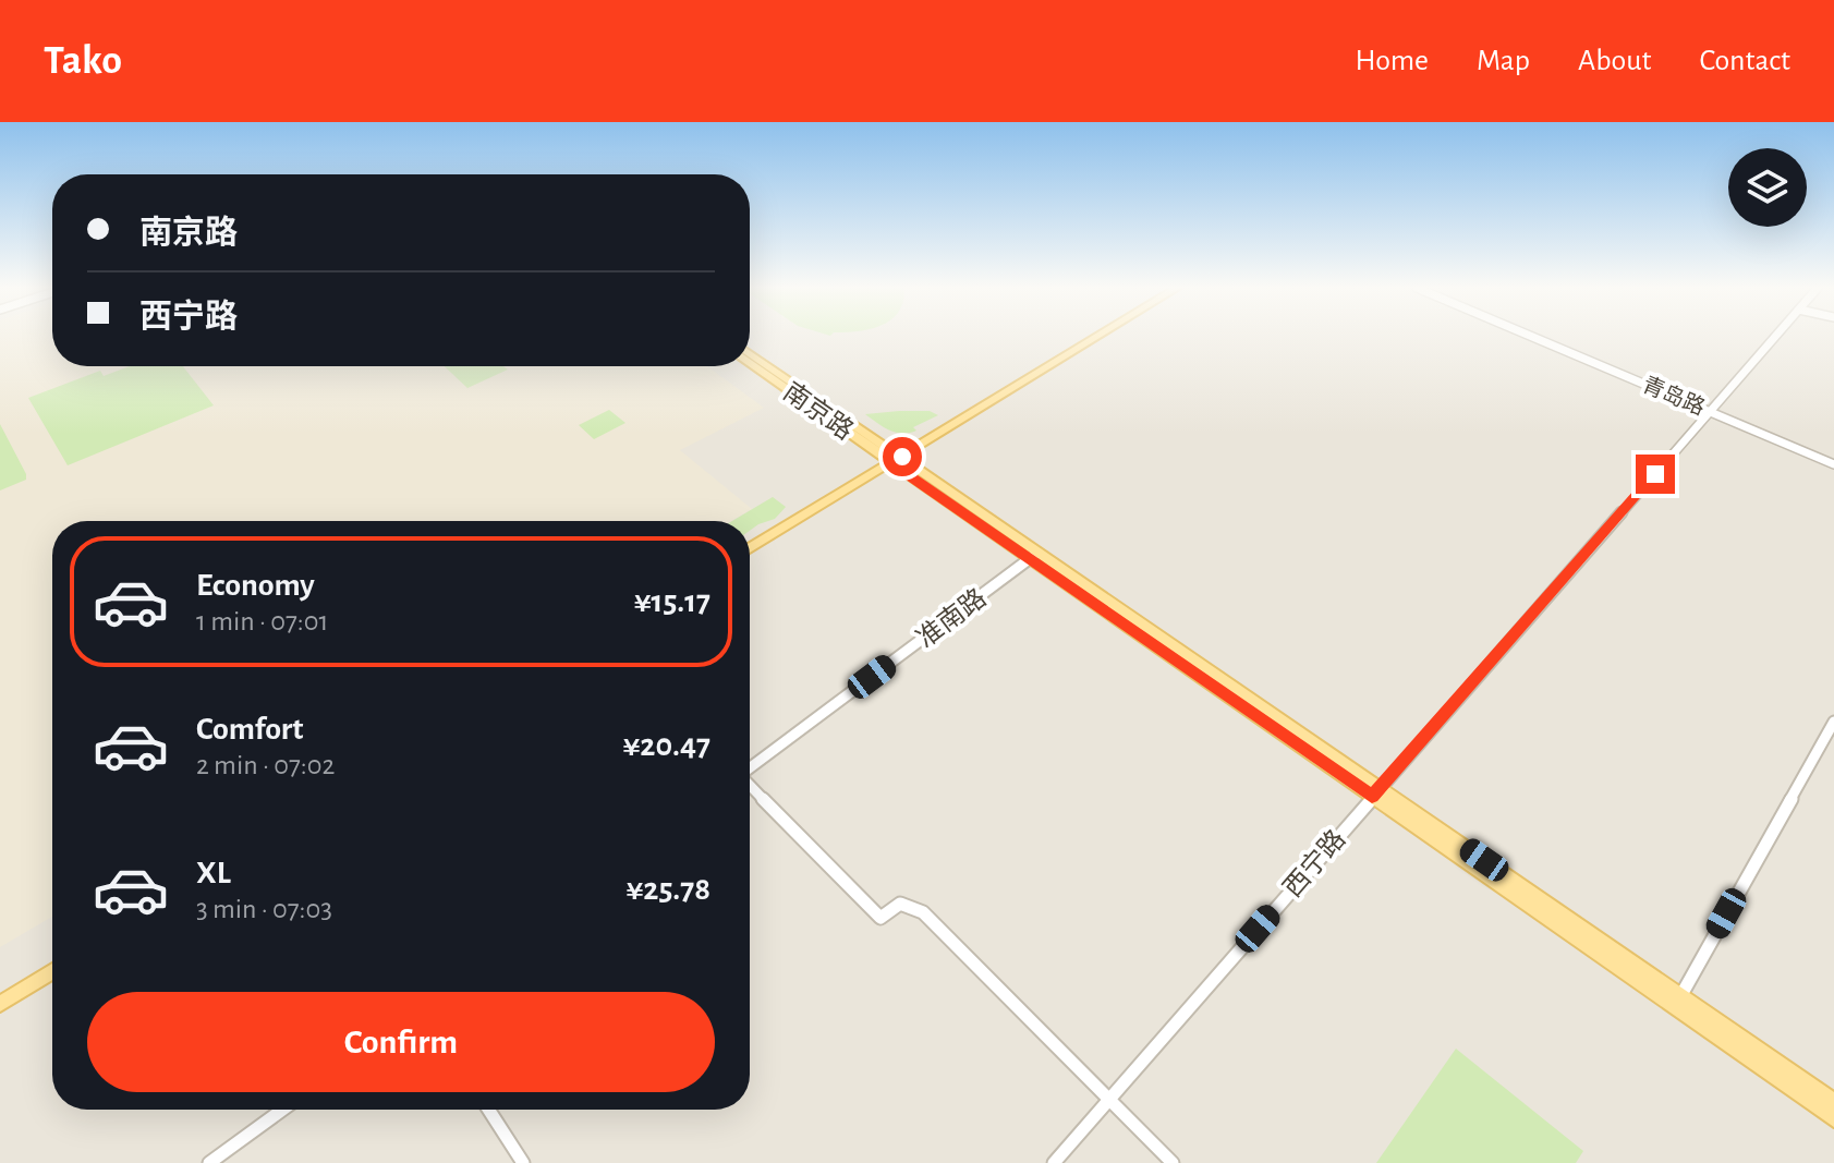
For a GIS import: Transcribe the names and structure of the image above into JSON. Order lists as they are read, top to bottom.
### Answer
{
  "streets": {
    "main road": ["南京路"],
    "street": ["青岛路", "准南路", "西宁路"]
  },
  "crossings": [
    ["青岛路", "西宁路"],
    ["南京路", "准南路"]
  ],
  "page": {
    "header": "Tako",
    "nav": [
      "Home",
      "Map",
      "About",
      "Contact"
    ],
    "banner": ["南京路", "西宁路"],
    "list": [
      {
        "name": "Economy",
        "note": "1 min · 07:01",
        "value": "¥15.17"
      },
      {
        "name": "Comfort",
        "note": "2 min · 07:02",
        "value": "¥20.47"
      },
      {
        "name": "XL",
        "note": "3 min · 07:03",
        "value": "¥25.78"
      }
    ],
    "buttons": "Confirm"
  }
}
